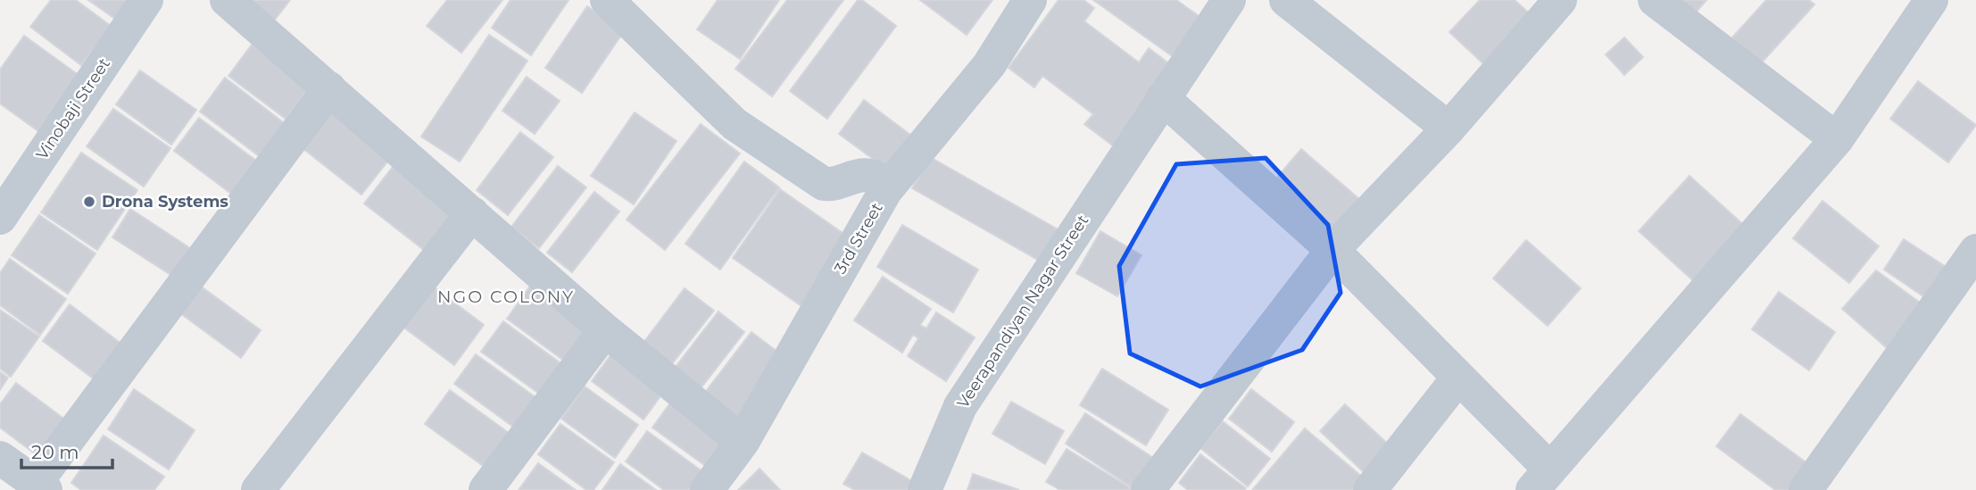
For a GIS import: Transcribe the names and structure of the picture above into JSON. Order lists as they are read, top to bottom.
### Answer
{
  "streets": {
    "street": ["Vinobaji Street", "3rd Street", "Veerapandiyan Nagar Street"]
  },
  "districts": ["NGO COLONY"],
  "places": ["Drona Systems"],
  "scale_bar": "20 m"
}
